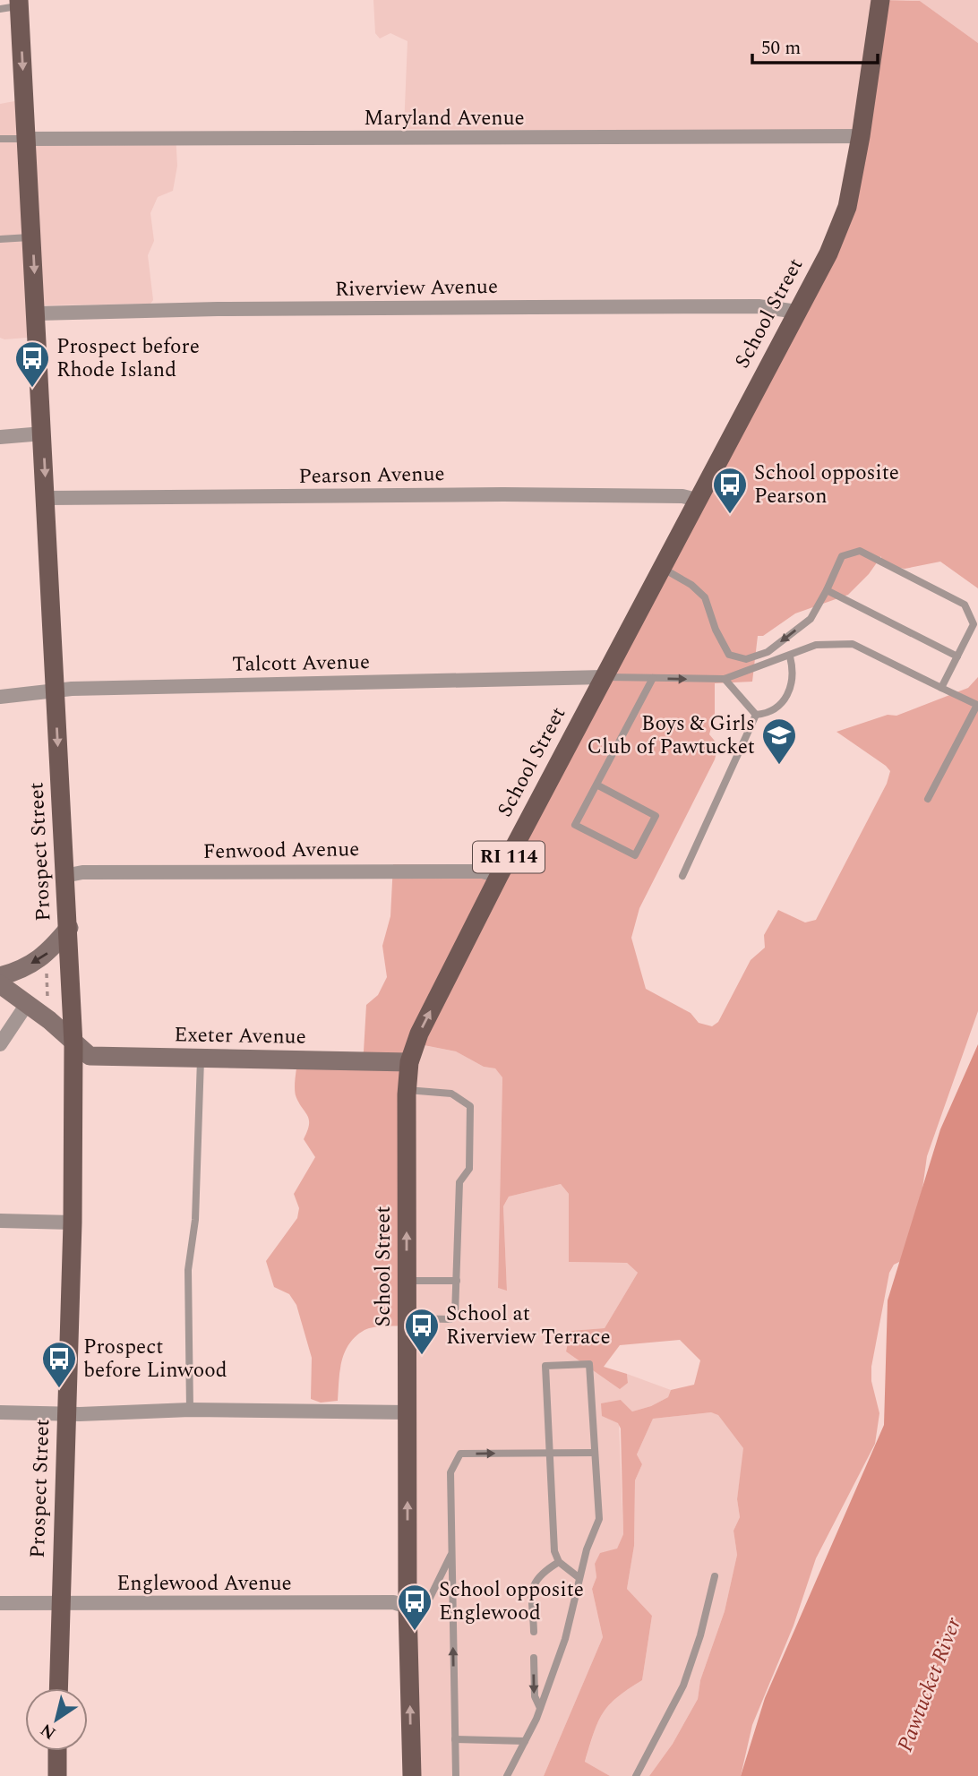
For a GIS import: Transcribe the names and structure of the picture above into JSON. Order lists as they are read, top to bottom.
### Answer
{
  "streets": {
    "main road": ["School Street", "Prospect Street", "RI 114"],
    "street": [
      "Maryland Avenue",
      "Riverview Avenue",
      "Pearson Avenue",
      "Talcott Avenue",
      "Fenwood Avenue",
      "Exeter Avenue",
      "Englewood Avenue"
    ]
  },
  "crossings": [
    ["Maryland Avenue", "School Street"],
    ["Maryland Avenue", "Prospect Street"],
    ["Riverview Avenue", "School Street"],
    ["Riverview Avenue", "Prospect Street"],
    ["School Street", "Pearson Avenue"],
    ["School Street", "Talcott Avenue"],
    ["School Street", "Fenwood Avenue"],
    ["School Street", "Exeter Avenue"],
    ["School Street", "Englewood Avenue"],
    ["Pearson Avenue", "Prospect Street"],
    ["Talcott Avenue", "Prospect Street"],
    ["Fenwood Avenue", "Prospect Street"],
    ["Prospect Street", "Exeter Avenue"],
    ["Prospect Street", "Englewood Avenue"]
  ],
  "one_way": ["School Street"],
  "water": ["Pawtucket River"],
  "places": {
    "bus stop": [
      "Prospect before Rhode Island",
      "School opposite Pearson",
      "School at Riverview Terrace",
      "Prospect before Linwood",
      "School opposite Englewood"
    ],
    "school or university": ["Boys & Girls Club of Pawtucket"]
  },
  "scale_bar": "50 m",
  "north": "bottom left"
}
